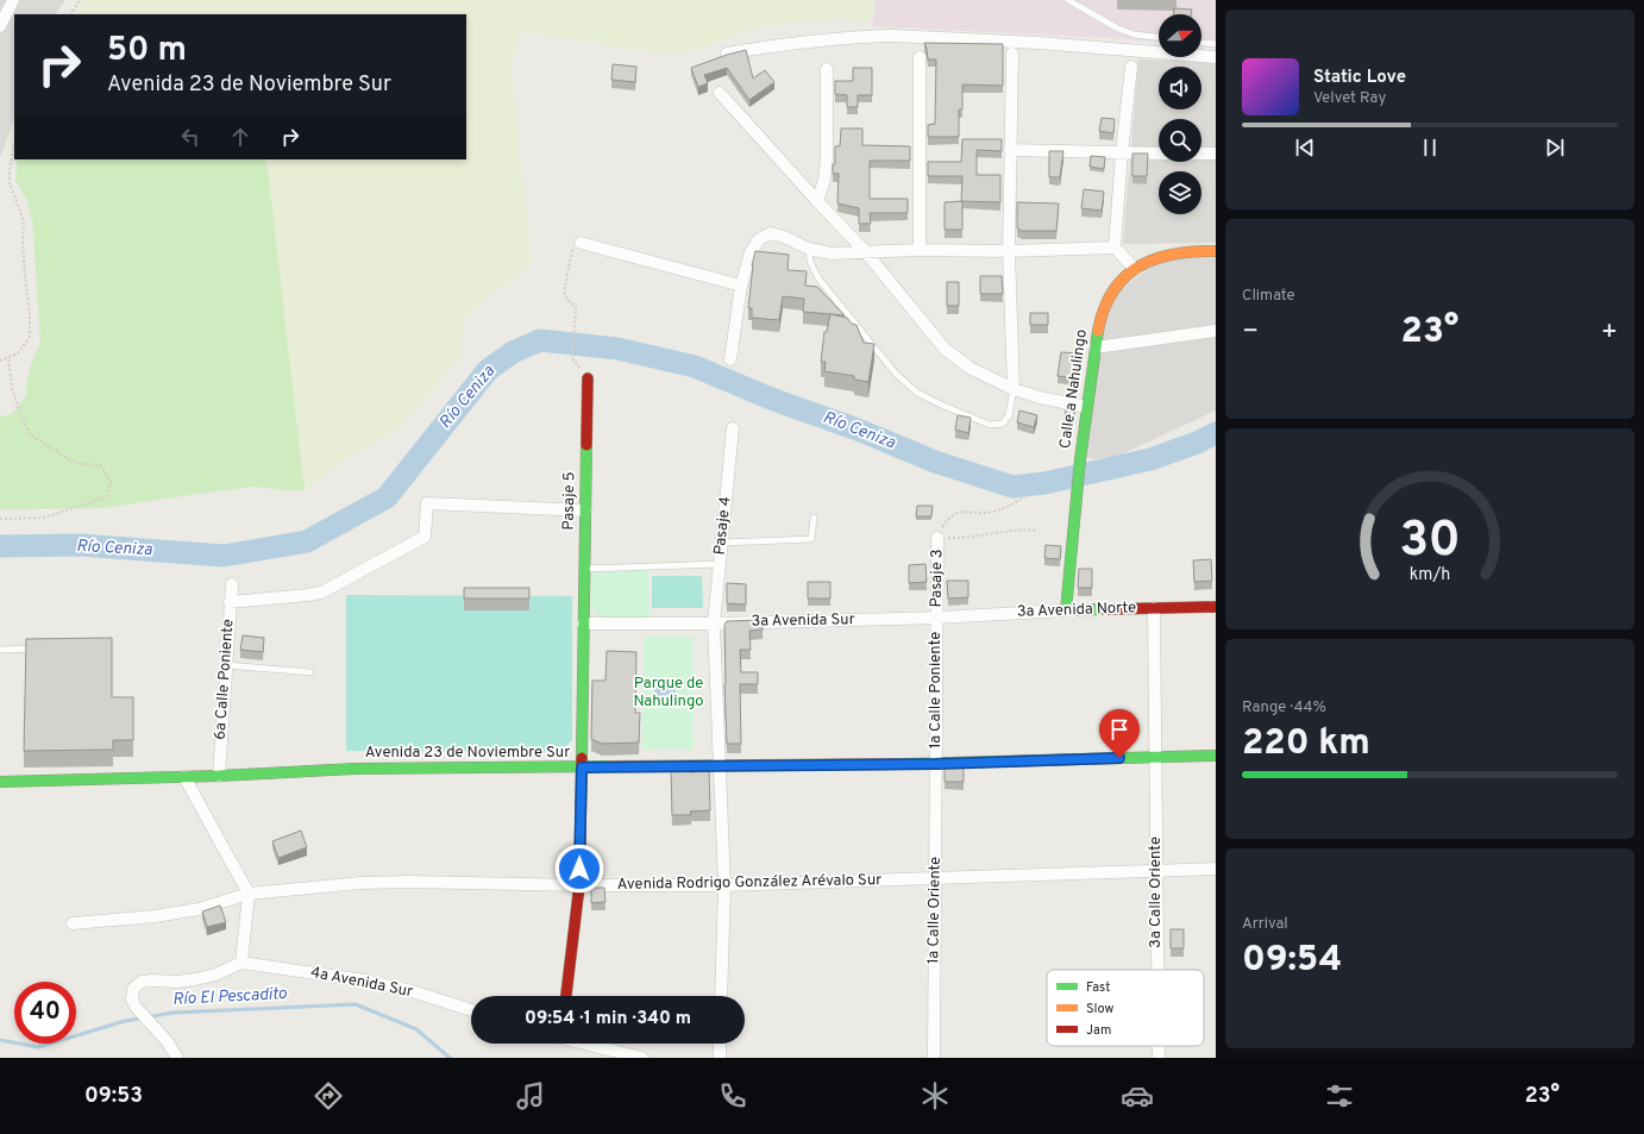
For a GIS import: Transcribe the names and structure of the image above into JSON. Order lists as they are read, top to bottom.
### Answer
{
  "streets": {
    "street": [
      "Calle a Nahulingo",
      "Pasaje 5",
      "Pasaje 4",
      "Pasaje 3",
      "3a Avenida Norte",
      "3a Avenida Sur",
      "6a Calle Poniente",
      "1a Calle Poniente",
      "Avenida 23 de Noviembre Sur",
      "Avenida Rodrigo González Arévalo Sur",
      "3a Calle Oriente",
      "1a Calle Oriente",
      "4a Avenida Sur"
    ]
  },
  "crossings": [
    ["Calle a Nahulingo", "3a Avenida Norte"],
    ["Pasaje 5", "3a Avenida Sur"],
    ["Pasaje 5", "Avenida 23 de Noviembre Sur"],
    ["Pasaje 5", "Avenida Rodrigo González Arévalo Sur"],
    ["Pasaje 4", "3a Avenida Sur"],
    ["Pasaje 4", "Avenida 23 de Noviembre Sur"],
    ["Pasaje 4", "Avenida Rodrigo González Arévalo Sur"],
    ["Pasaje 3", "3a Avenida Norte"],
    ["Pasaje 3", "3a Avenida Sur"],
    ["Pasaje 3", "1a Calle Poniente"],
    ["3a Avenida Norte", "3a Avenida Sur"],
    ["3a Avenida Norte", "1a Calle Poniente"],
    ["3a Avenida Norte", "3a Calle Oriente"],
    ["3a Avenida Sur", "1a Calle Poniente"],
    ["6a Calle Poniente", "Avenida 23 de Noviembre Sur"],
    ["1a Calle Poniente", "Avenida 23 de Noviembre Sur"],
    ["1a Calle Poniente", "1a Calle Oriente"],
    ["Avenida 23 de Noviembre Sur", "3a Calle Oriente"],
    ["Avenida 23 de Noviembre Sur", "1a Calle Oriente"],
    ["Avenida Rodrigo González Arévalo Sur", "3a Calle Oriente"],
    ["Avenida Rodrigo González Arévalo Sur", "1a Calle Oriente"]
  ],
  "water": ["Río Ceniza", "Río El Pescadito"],
  "parks": ["Parque de Nahulingo"],
  "legend": ["Fast", "Slow", "Jam"],
  "north": "right",
  "page": {
    "turn": ["50 m", "Avenida 23 de Noviembre Sur"],
    "song": ["Static Love", "Velvet Ray"],
    "tile": [
      "Climate",
      ["Range · 44%", "220 km"],
      ["Arrival", "09:54"]
    ],
    "heat": ["−", "23°", "+"],
    "limit": "40",
    "trip": "09:54 · 1 min · 340 m",
    "tabs": ["09:53", "23°"],
    "gauge": ["30", "km/h"]
  }
}
